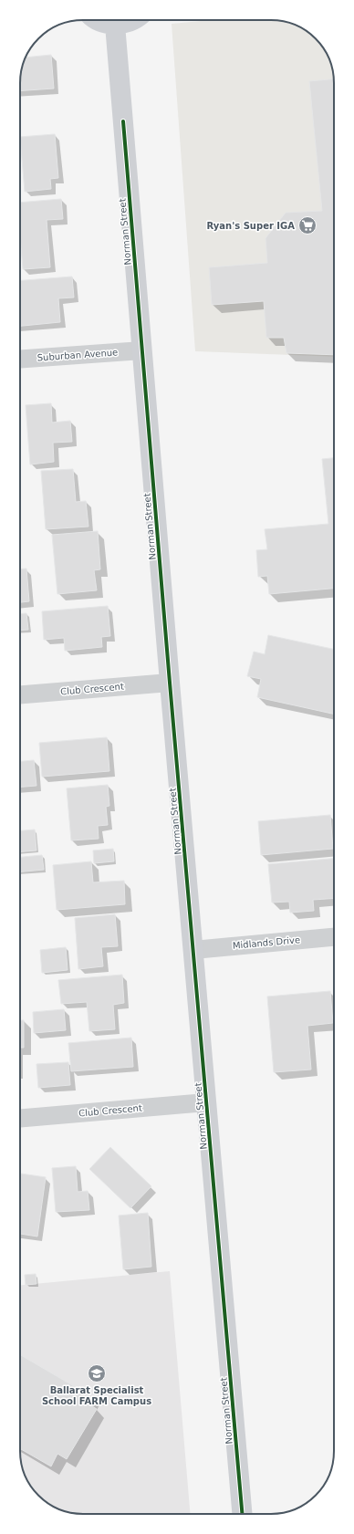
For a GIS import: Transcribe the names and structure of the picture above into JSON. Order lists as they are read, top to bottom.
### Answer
{
  "streets": {
    "main road": ["Norman Street"],
    "street": ["Suburban Avenue", "Club Crescent", "Midlands Drive"]
  },
  "crossings": [
    ["Norman Street", "Suburban Avenue"],
    ["Norman Street", "Club Crescent"],
    ["Norman Street", "Midlands Drive"]
  ],
  "places": {
    "supermarket": ["Ryan's Super IGA"],
    "school or university": ["Ballarat Specialist School FARM Campus"]
  }
}
